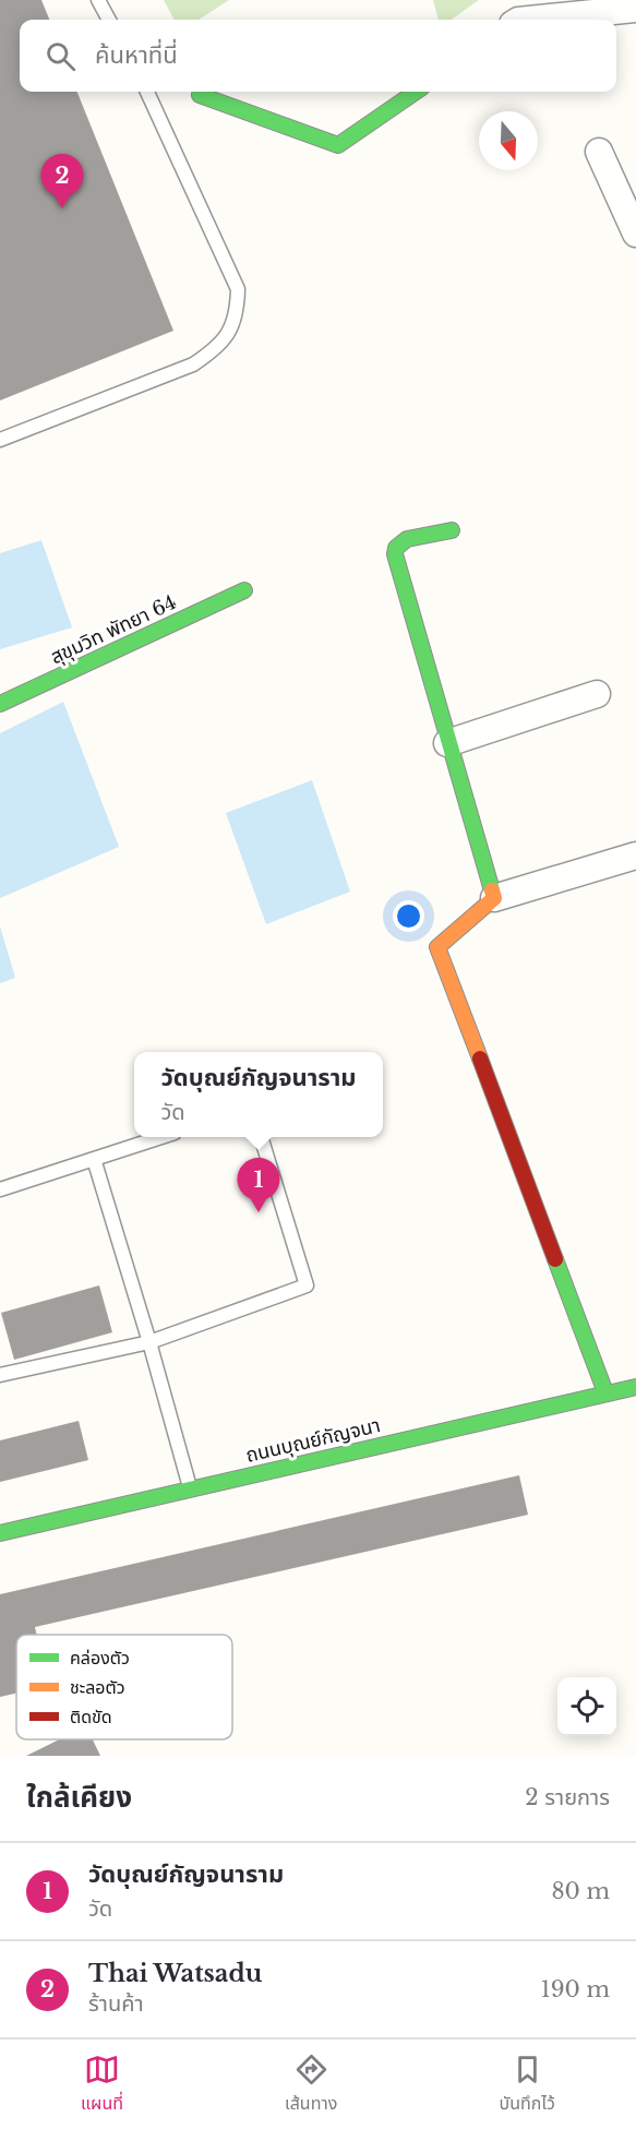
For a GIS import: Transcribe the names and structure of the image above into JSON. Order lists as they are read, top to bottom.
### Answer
{
  "streets": {
    "street": ["สุขุมวิท พัทยา 64", "ถนนบุณย์กัญจนา"]
  },
  "legend": ["คล่องตัว", "ชะลอตัว", "ติดขัด"],
  "north": "bottom",
  "page": {
    "search": "ค้นหาที่นี่",
    "pins": ["2", "1"],
    "popup": ["วัดบุณย์กัญจนาราม", "วัด"],
    "heading": ["ใกล้เคียง", "2 รายการ"],
    "list": [
      {
        "mark": "1",
        "name": "วัดบุณย์กัญจนาราม",
        "note": "วัด",
        "value": "80 m"
      },
      {
        "mark": "2",
        "name": "Thai Watsadu",
        "note": "ร้านค้า",
        "value": "190 m"
      }
    ],
    "nav": ["แผนที่", "เส้นทาง", "บันทึกไว้"]
  }
}
